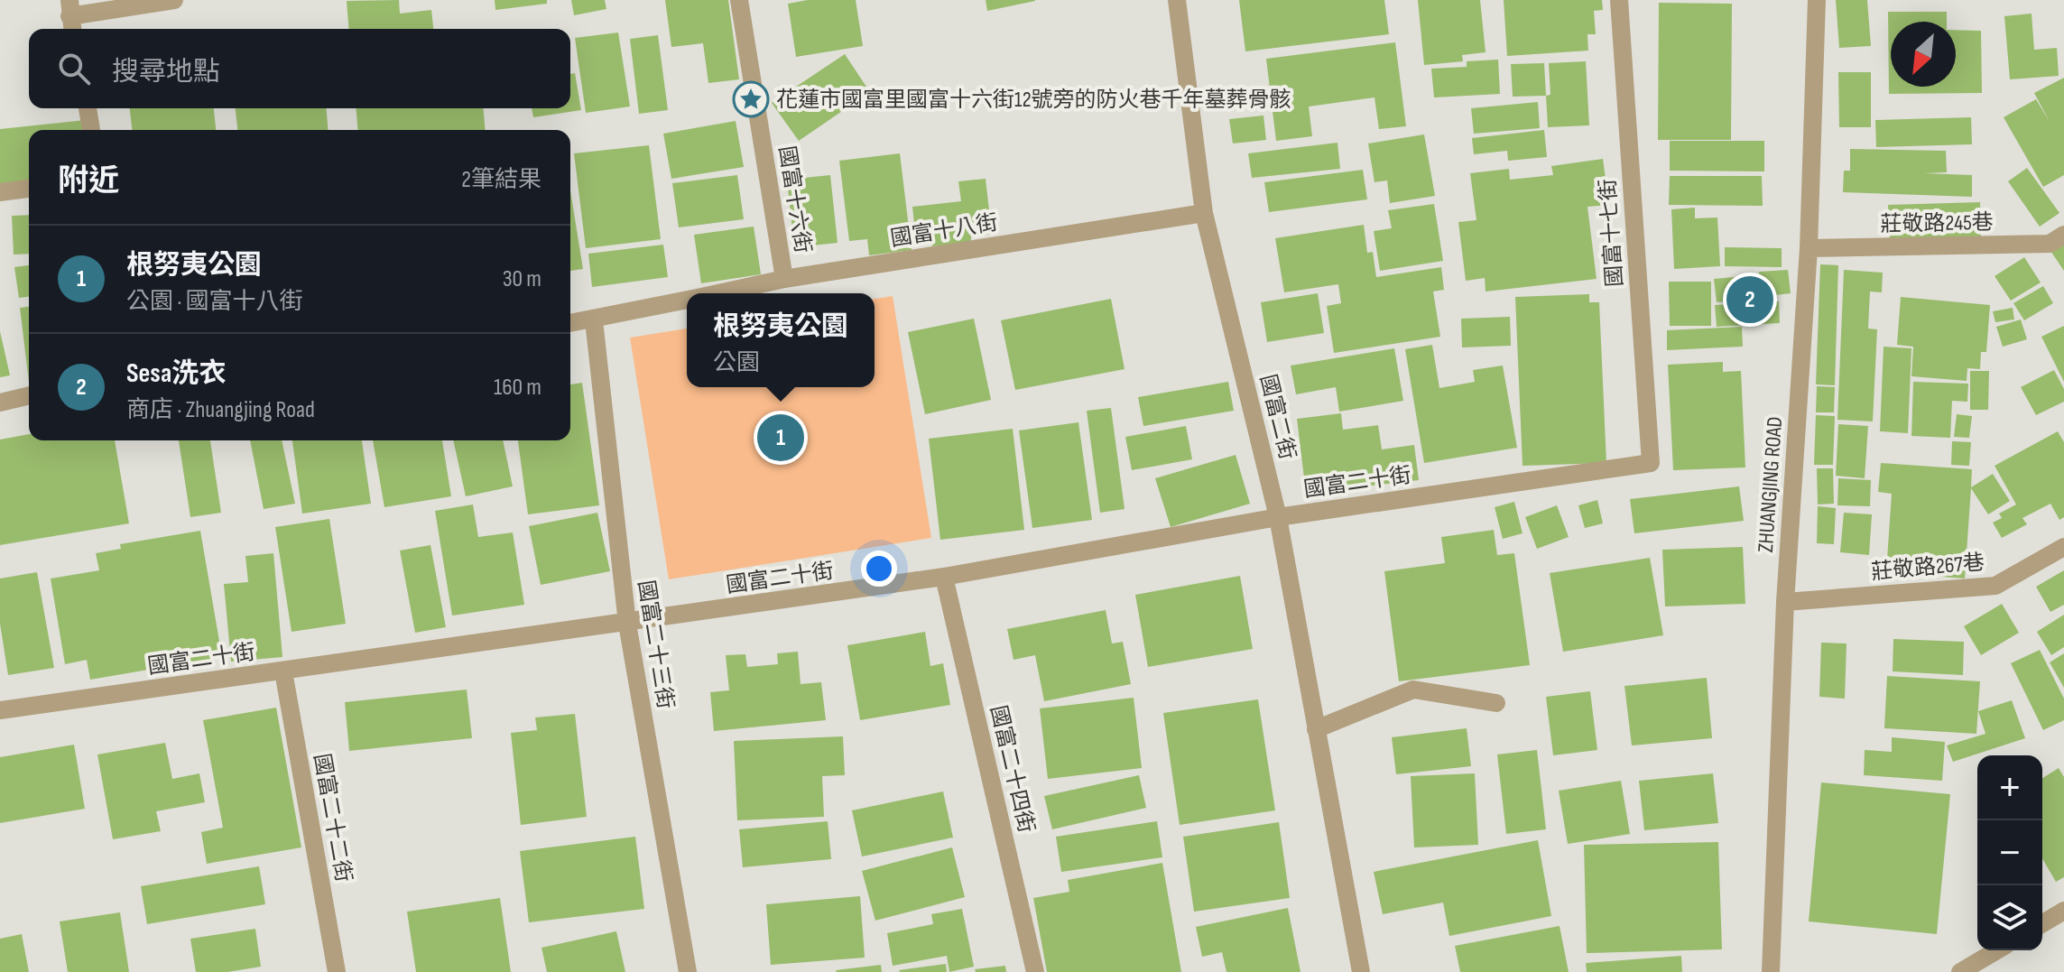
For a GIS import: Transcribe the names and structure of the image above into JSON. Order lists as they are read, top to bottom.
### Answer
{
  "streets": {
    "street": [
      "國富十六街",
      "莊敬路245巷",
      "國富十八街",
      "國富十七街",
      "國富二街",
      "國富二十街",
      "ZHUANGJING ROAD",
      "莊敬路267巷",
      "國富二十三街",
      "國富二十四街",
      "國富二十二街"
    ]
  },
  "crossings": [
    ["國富十六街", "國富十八街"],
    ["莊敬路245巷", "ZHUANGJING ROAD"],
    ["國富十八街", "國富二街"],
    ["國富十八街", "國富二十三街"],
    ["國富十七街", "國富二十街"],
    ["國富二街", "國富二十街"],
    ["國富二十街", "國富二十三街"],
    ["國富二十街", "國富二十四街"],
    ["國富二十街", "國富二十二街"],
    ["ZHUANGJING ROAD", "莊敬路267巷"]
  ],
  "places": {
    "place": ["花蓮市國富里國富十六街12號旁的防火巷千年墓葬骨骸"]
  },
  "north": "bottom left",
  "page": {
    "search": "搜尋地點",
    "heading": ["附近", "2筆結果"],
    "list": [
      {
        "mark": "1",
        "name": "根努夷公園",
        "note": "公園 · 國富十八街",
        "value": "30 m"
      },
      {
        "mark": "2",
        "name": "Sesa洗衣",
        "note": "商店 · Zhuangjing Road",
        "value": "160 m"
      }
    ],
    "pins": ["2", "1"],
    "popup": ["根努夷公園", "公園"],
    "map_buttons": ["+", "−"]
  }
}
